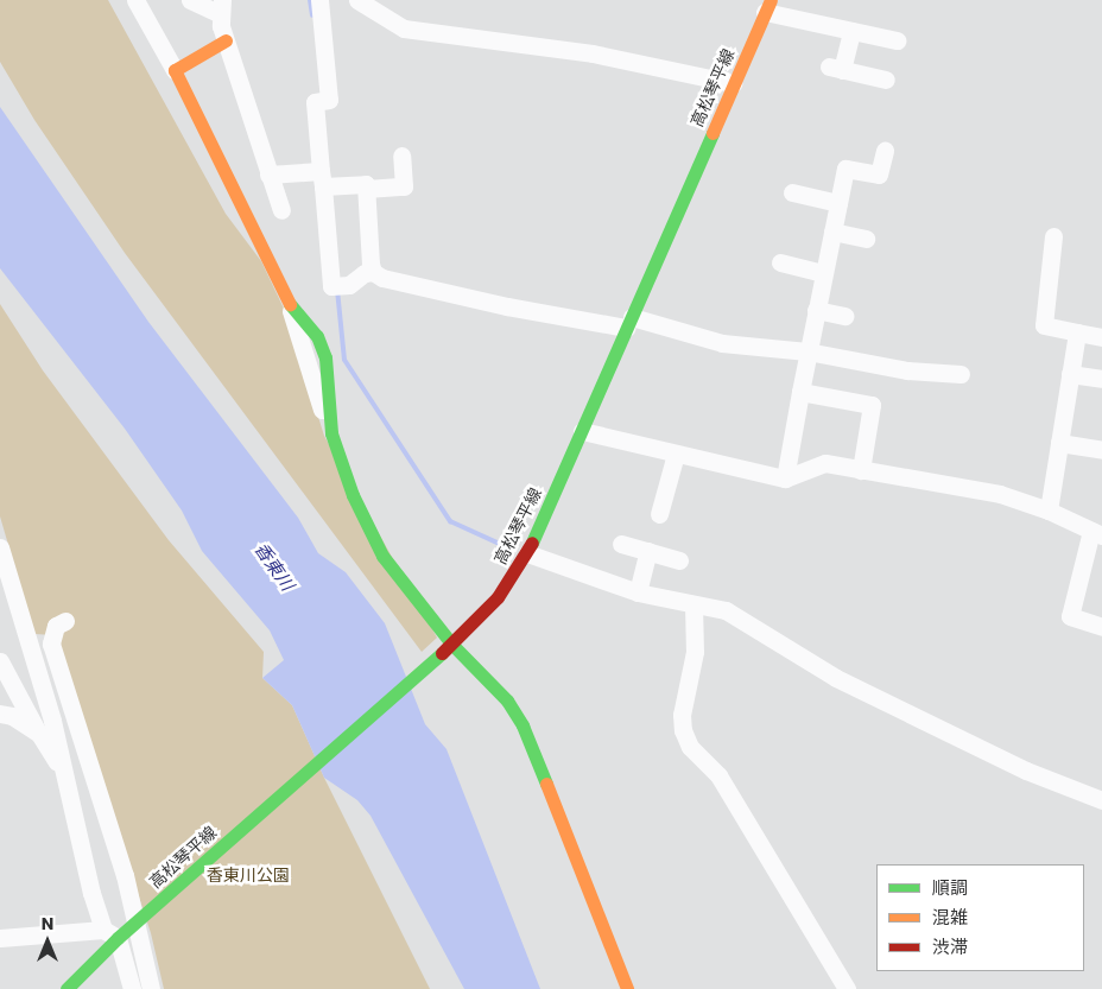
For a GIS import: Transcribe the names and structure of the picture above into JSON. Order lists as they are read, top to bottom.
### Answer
{
  "streets": {
    "main road": ["高松琴平線"]
  },
  "water": ["香東川"],
  "parks": ["香東川公園"],
  "legend": ["順調", "混雑", "渋滞"],
  "north": "top"
}
